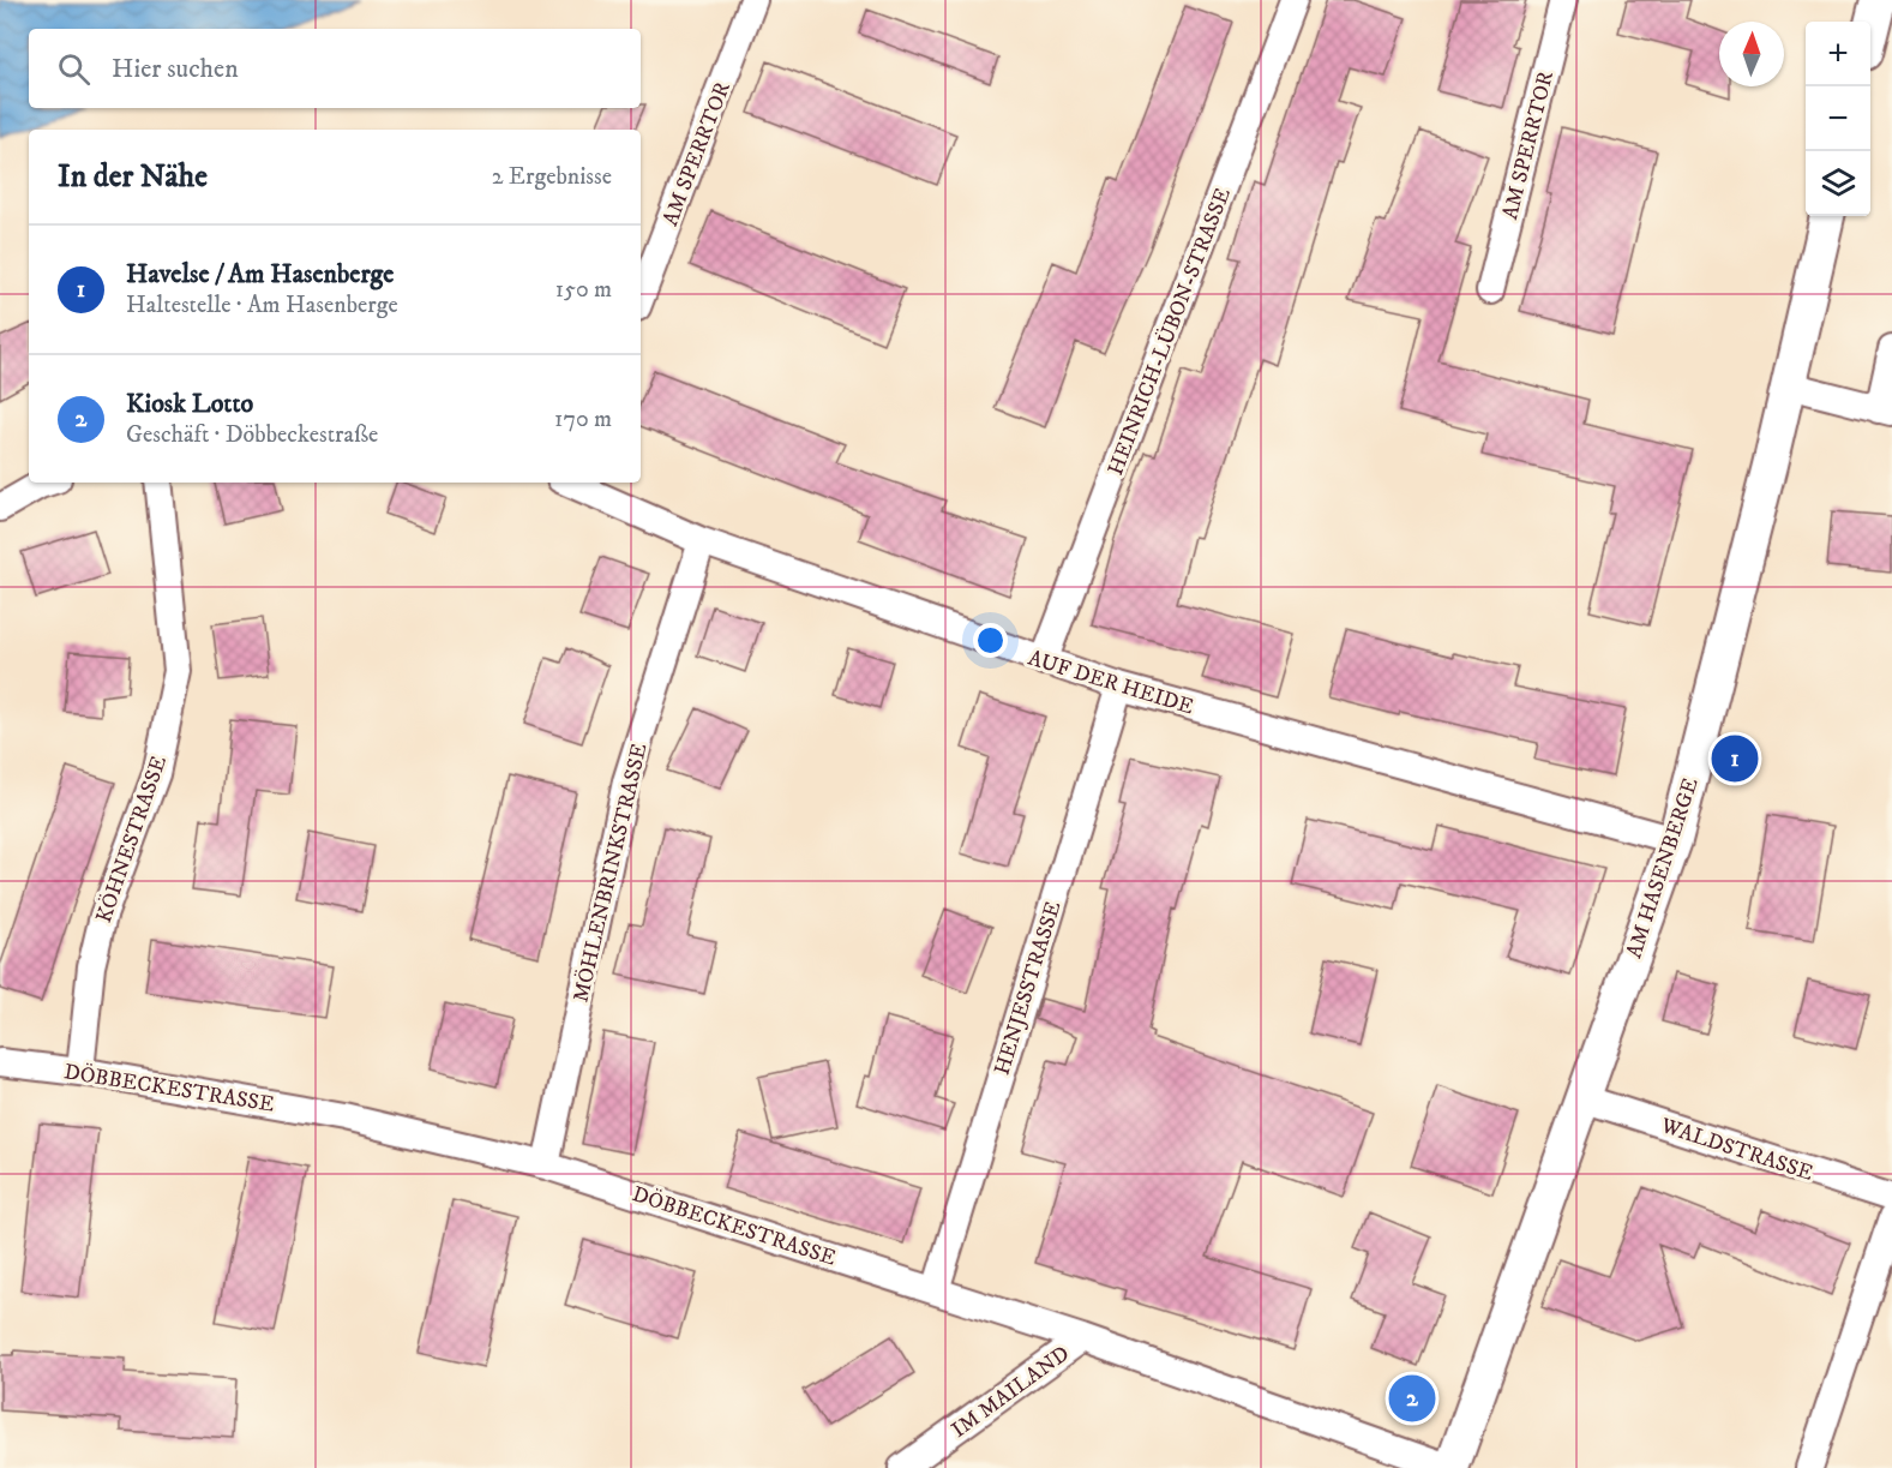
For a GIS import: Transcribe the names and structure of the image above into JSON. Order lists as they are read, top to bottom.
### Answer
{
  "streets": {
    "street": [
      "AM SPERRTOR",
      "HEINRICH-LÜBON-STRASSE",
      "AUF DER HEIDE",
      "KÖHNESTRASSE",
      "AM HASENBERGE",
      "MÖHLENBRINKSTRASSE",
      "HENJESSTRASSE",
      "DÖBBECKESTRASSE",
      "WALDSTRASSE",
      "IM MAILAND"
    ]
  },
  "crossings": [
    ["HEINRICH-LÜBON-STRASSE", "AUF DER HEIDE"],
    ["AUF DER HEIDE", "AM HASENBERGE"],
    ["AUF DER HEIDE", "MÖHLENBRINKSTRASSE"],
    ["AUF DER HEIDE", "HENJESSTRASSE"],
    ["KÖHNESTRASSE", "DÖBBECKESTRASSE"],
    ["AM HASENBERGE", "DÖBBECKESTRASSE"],
    ["AM HASENBERGE", "WALDSTRASSE"],
    ["MÖHLENBRINKSTRASSE", "DÖBBECKESTRASSE"],
    ["HENJESSTRASSE", "DÖBBECKESTRASSE"],
    ["DÖBBECKESTRASSE", "IM MAILAND"]
  ],
  "north": "top",
  "page": {
    "map_buttons": ["+", "−"],
    "search": "Hier suchen",
    "heading": ["In der Nähe", "2 Ergebnisse"],
    "list": [
      {
        "mark": "1",
        "name": "Havelse / Am Hasenberge",
        "note": "Haltestelle · Am Hasenberge",
        "value": "150 m"
      },
      {
        "mark": "2",
        "name": "Kiosk Lotto",
        "note": "Geschäft · Döbbeckestraße",
        "value": "170 m"
      }
    ],
    "pins": ["1", "2"]
  }
}
